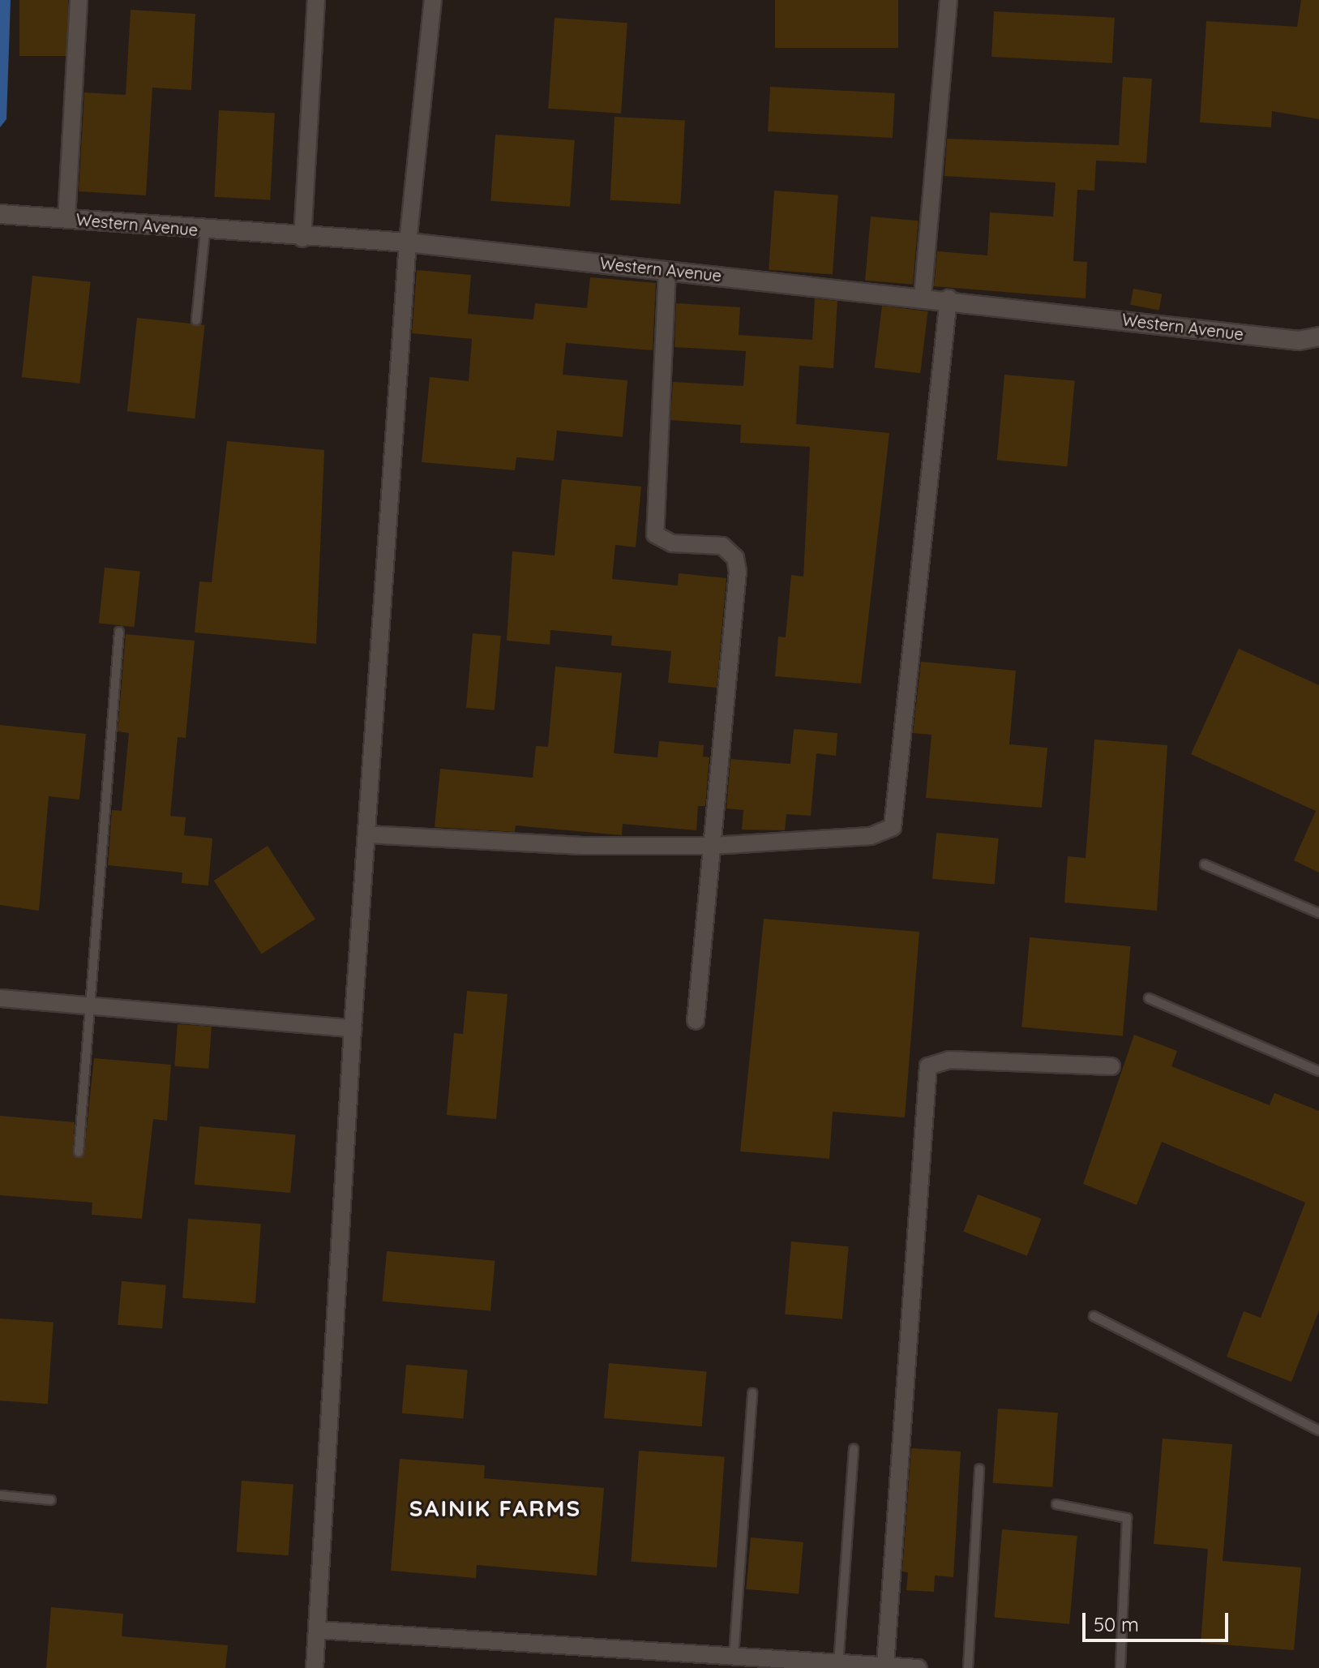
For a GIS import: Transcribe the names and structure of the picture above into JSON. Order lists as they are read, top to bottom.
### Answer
{
  "streets": {
    "street": ["Western Avenue"]
  },
  "districts": ["SAINIK FARMS"],
  "scale_bar": "50 m"
}
